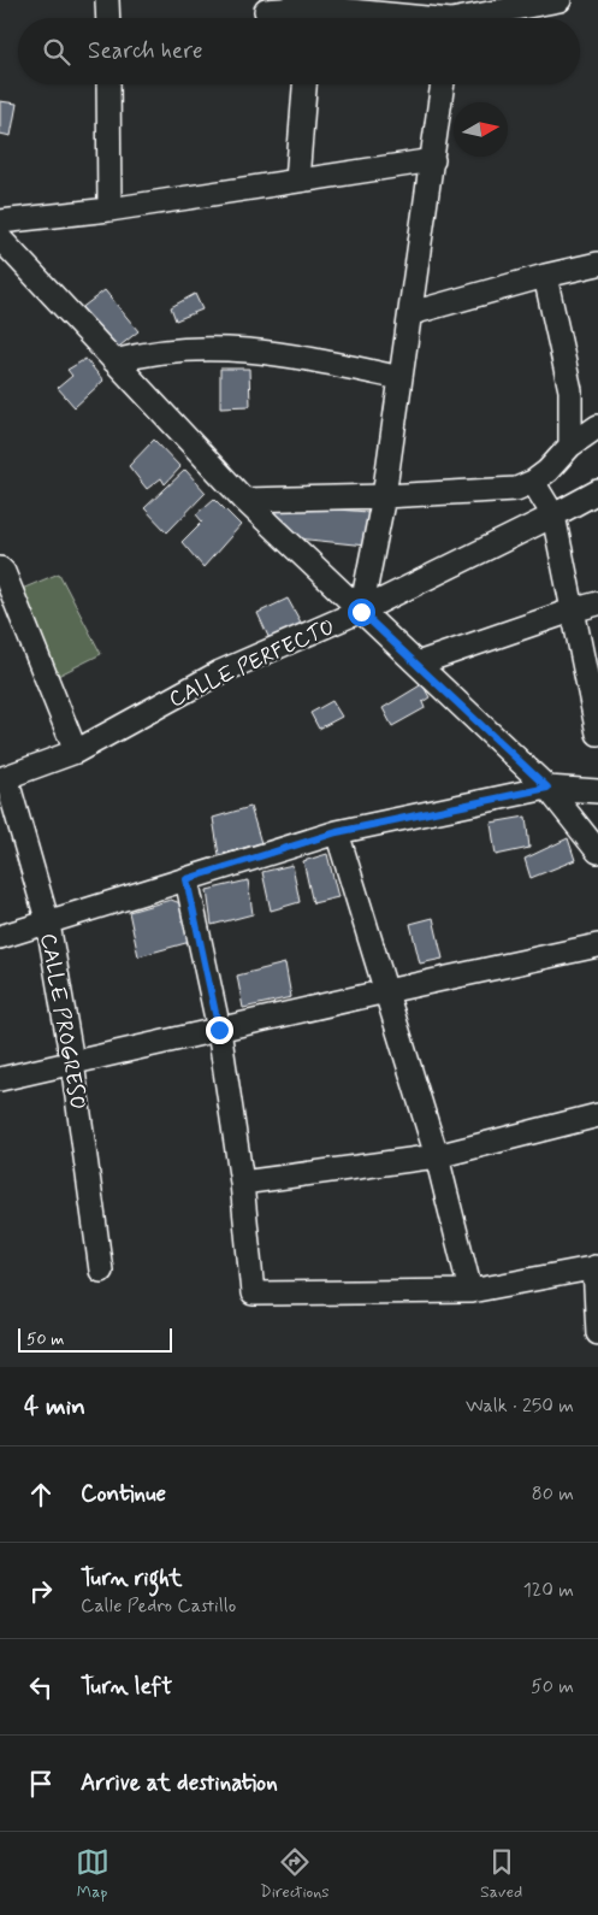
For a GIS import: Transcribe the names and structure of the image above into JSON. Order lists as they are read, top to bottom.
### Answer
{
  "streets": {
    "street": ["CALLE PERFECTO", "CALLE PROGRESO"]
  },
  "crossings": [
    ["CALLE PERFECTO", "CALLE PROGRESO"]
  ],
  "scale_bar": "50 m",
  "north": "right",
  "page": {
    "search": "Search here",
    "scale": "50 m",
    "heading": ["4 min", "Walk · 250 m"],
    "list": [
      ["Continue", "80 m"],
      ["Turn right", "Calle Pedro Castillo", "120 m"],
      ["Turn left", "50 m"],
      "Arrive at destination"
    ],
    "nav": ["Map", "Directions", "Saved"]
  }
}
